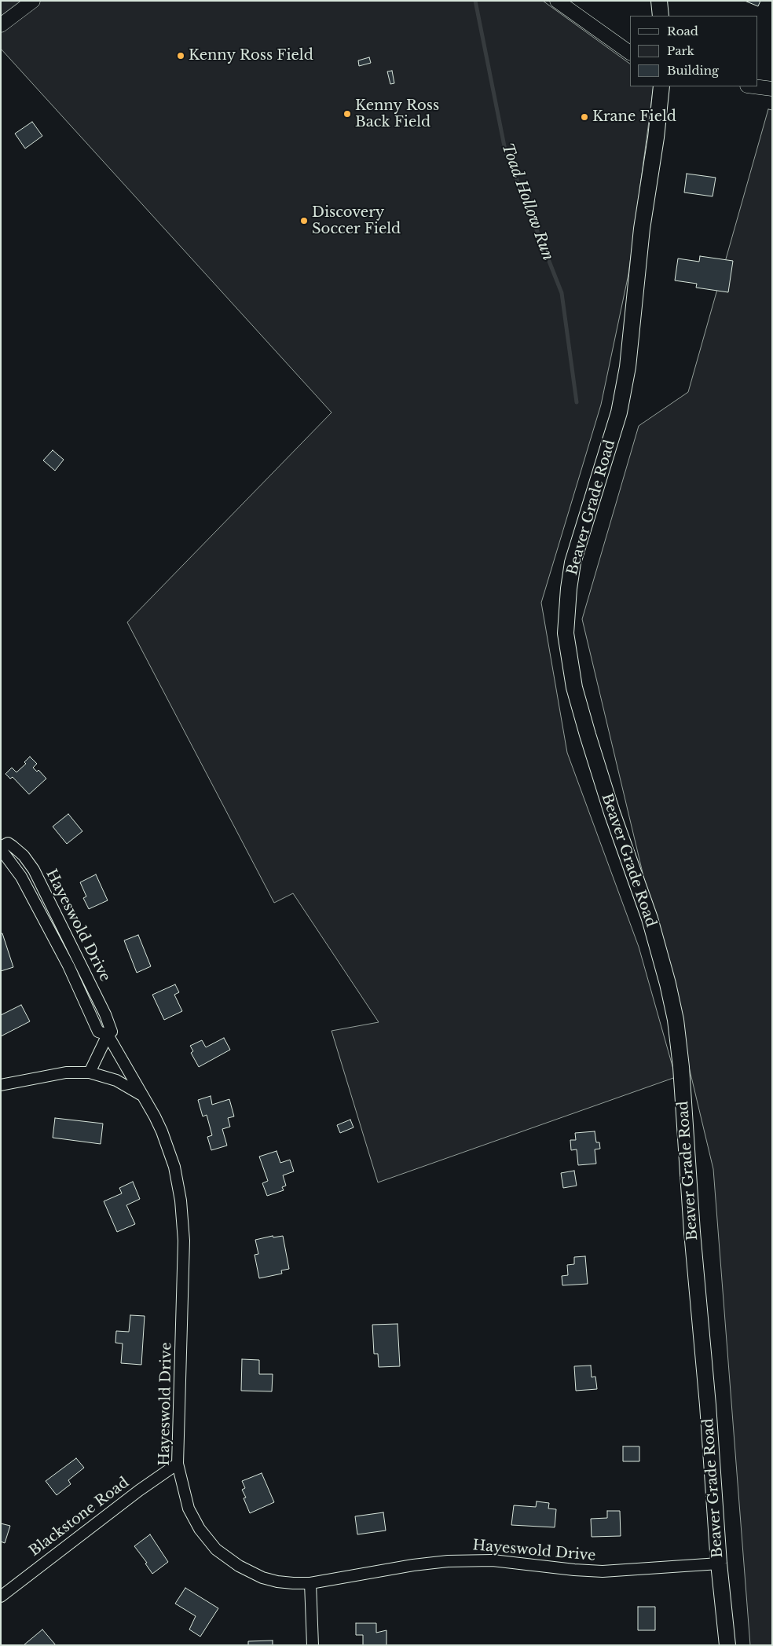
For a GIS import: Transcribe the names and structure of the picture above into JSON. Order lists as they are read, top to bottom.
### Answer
{
  "streets": {
    "main road": ["Beaver Grade Road"],
    "street": ["Hayeswold Drive", "Blackstone Road"]
  },
  "crossings": [
    ["Beaver Grade Road", "Hayeswold Drive"],
    ["Hayeswold Drive", "Blackstone Road"]
  ],
  "water": ["Toad Hollow Run"],
  "places": [
    "Kenny Ross Field",
    "Kenny Ross Back Field",
    "Krane Field",
    "Discovery Soccer Field"
  ],
  "legend": ["Road", "Park", "Building"]
}
